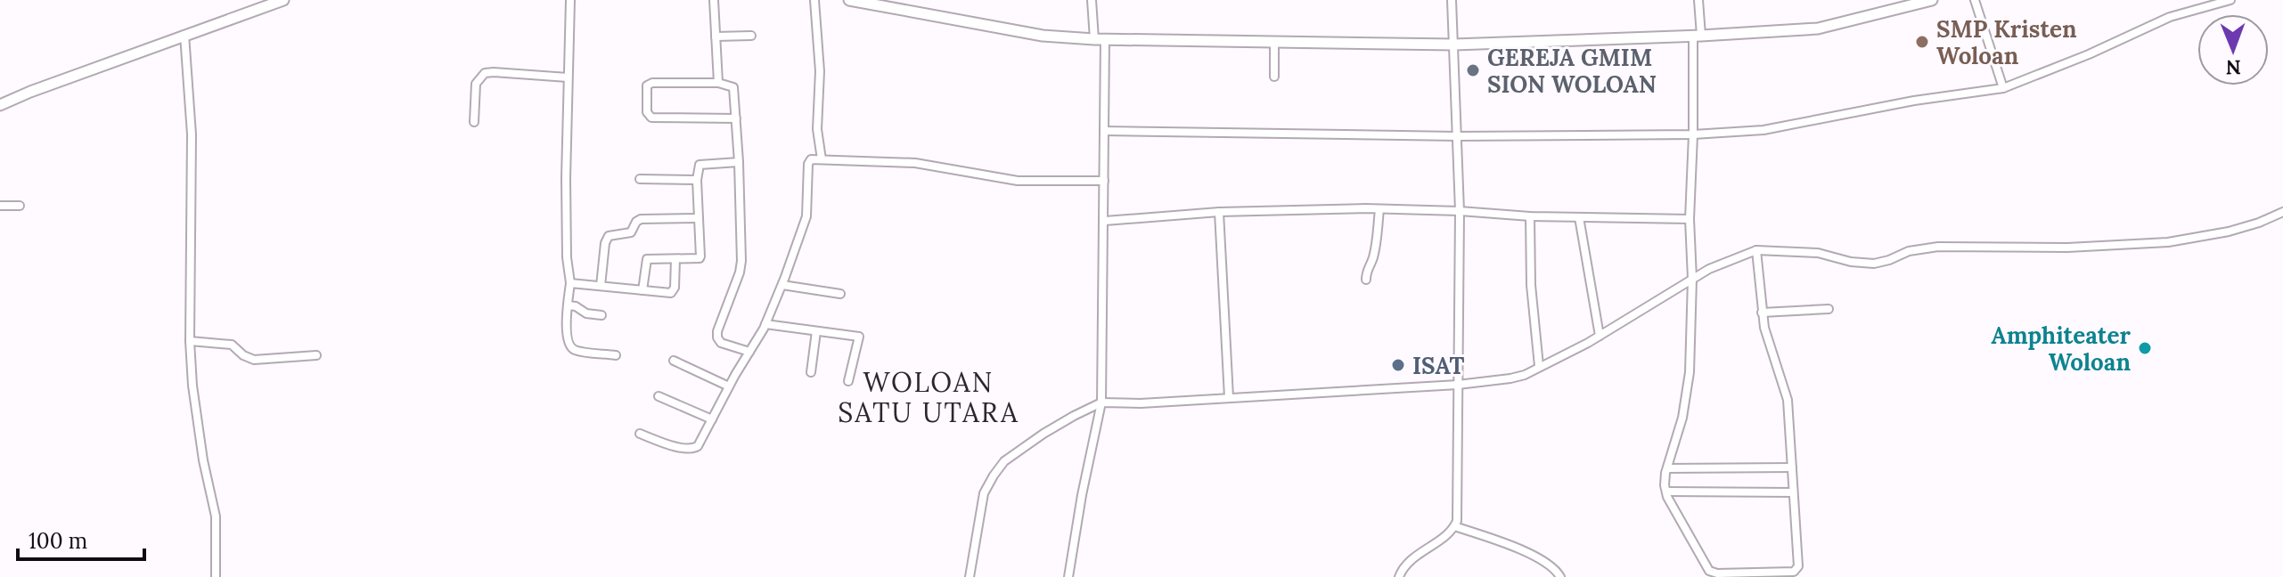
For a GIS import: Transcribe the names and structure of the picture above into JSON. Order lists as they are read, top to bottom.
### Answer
{
  "districts": ["WOLOAN SATU UTARA"],
  "places": [
    "SMP Kristen Woloan",
    "GEREJA GMIM SION WOLOAN",
    "Amphiteater Woloan",
    "ISAT"
  ],
  "scale_bar": "100 m",
  "north": "bottom"
}
